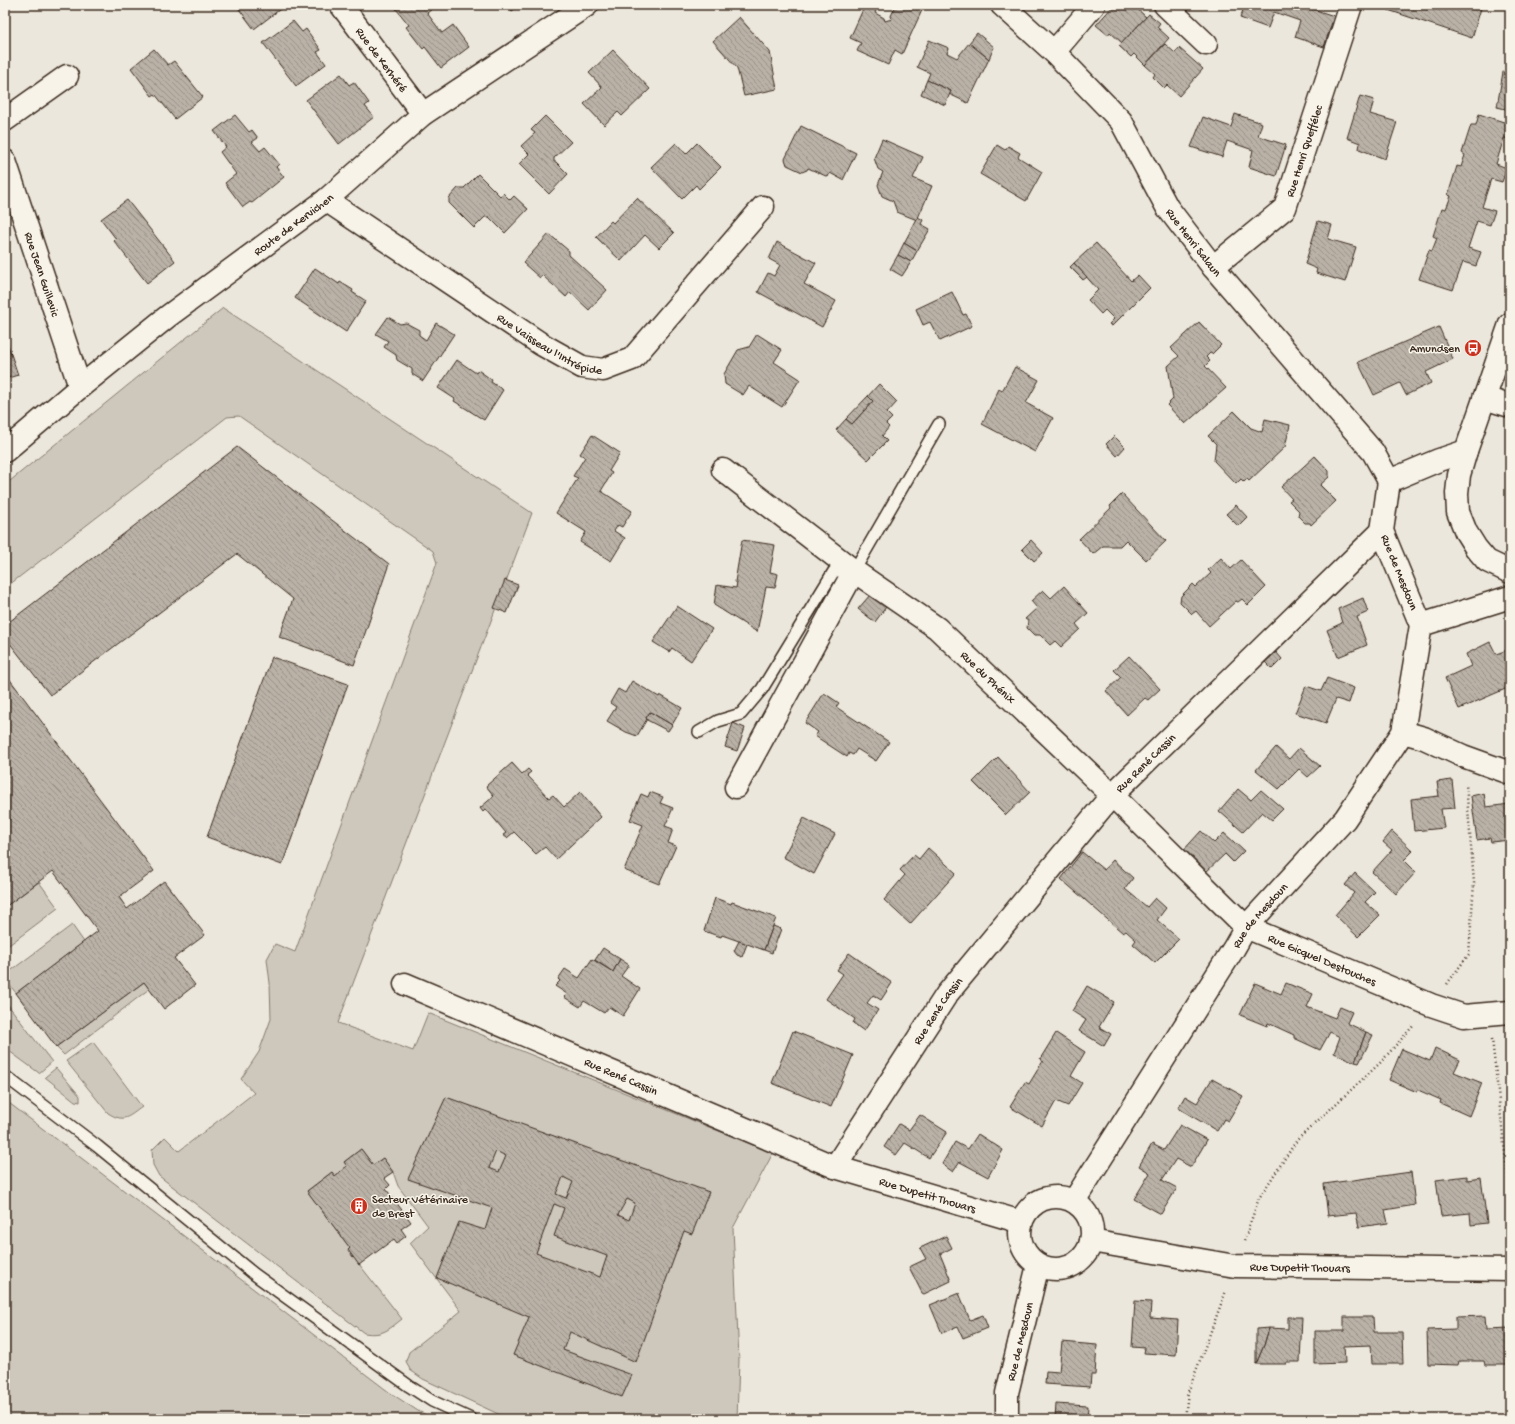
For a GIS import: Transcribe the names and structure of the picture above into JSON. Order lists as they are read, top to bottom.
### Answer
{
  "streets": {
    "street": [
      "Rue de Kerhéré",
      "Rue Henri Queffélec",
      "Route de Kervichen",
      "Rue Henri Salaun",
      "Rue Jean Guillevic",
      "Rue Vaisseau l'Intrépide",
      "Rue de Mesdoun",
      "Rue du Phénix",
      "Rue René Cassin",
      "Rue Gicquel Destouches",
      "Rue Dupetit Thouars"
    ]
  },
  "crossings": [
    ["Rue de Kerhéré", "Route de Kervichen"],
    ["Rue Henri Queffélec", "Rue Henri Salaun"],
    ["Route de Kervichen", "Rue Jean Guillevic"],
    ["Route de Kervichen", "Rue Vaisseau l'Intrépide"],
    ["Rue Henri Salaun", "Rue de Mesdoun"],
    ["Rue de Mesdoun", "Rue René Cassin"],
    ["Rue de Mesdoun", "Rue Gicquel Destouches"],
    ["Rue de Mesdoun", "Rue Dupetit Thouars"],
    ["Rue du Phénix", "Rue René Cassin"],
    ["Rue du Phénix", "Rue Gicquel Destouches"],
    ["Rue René Cassin", "Rue Gicquel Destouches"],
    ["Rue René Cassin", "Rue Dupetit Thouars"]
  ],
  "places": {
    "bus stop": ["Amundsen"],
    "building": ["Secteur Vétérinaire de Brest"]
  }
}
